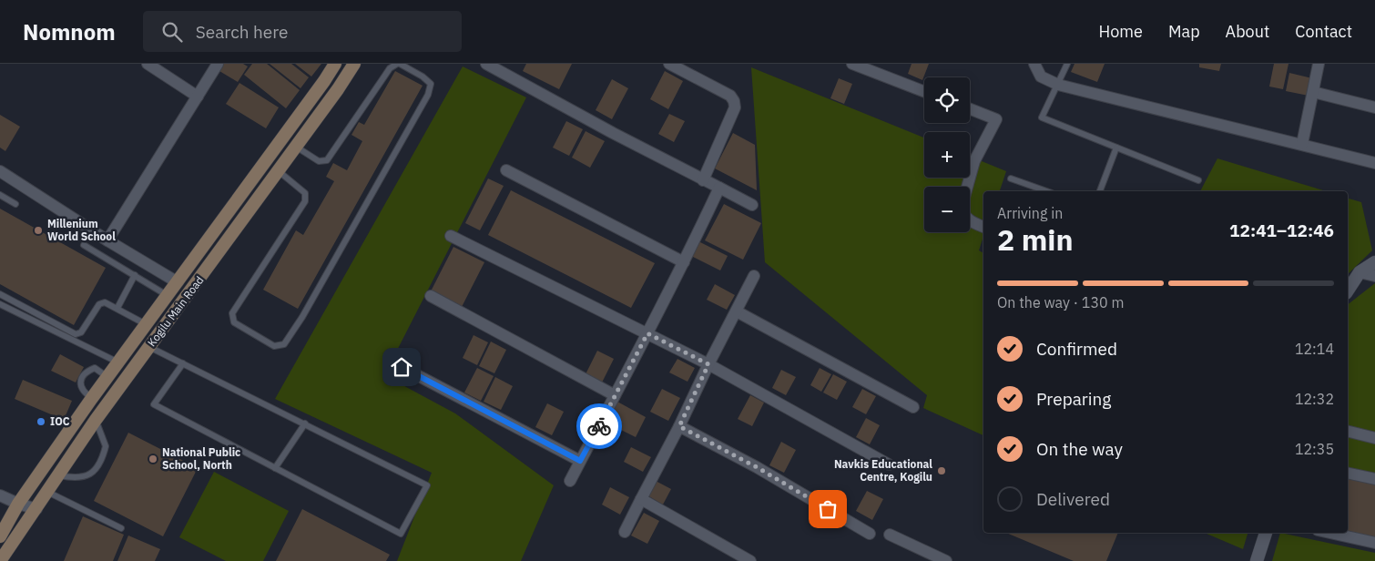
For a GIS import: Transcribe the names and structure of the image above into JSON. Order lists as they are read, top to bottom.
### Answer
{
  "streets": {
    "main road": ["Kogilu Main Road"]
  },
  "places": [
    "Millenium World School",
    "IOC",
    "National Public School, North",
    "Navkis Educational Centre, Kogilu"
  ],
  "page": {
    "header": "Nomnom",
    "search": "Search here",
    "nav": [
      "Home",
      "Map",
      "About",
      "Contact"
    ],
    "map_buttons": ["+", "−"],
    "heading": ["2 min", "Arriving in", "12:41–12:46"],
    "bar": "On the way · 130 m",
    "list": [
      ["Confirmed", "12:14"],
      ["Preparing", "12:32"],
      ["On the way", "12:35"],
      "Delivered"
    ]
  }
}
